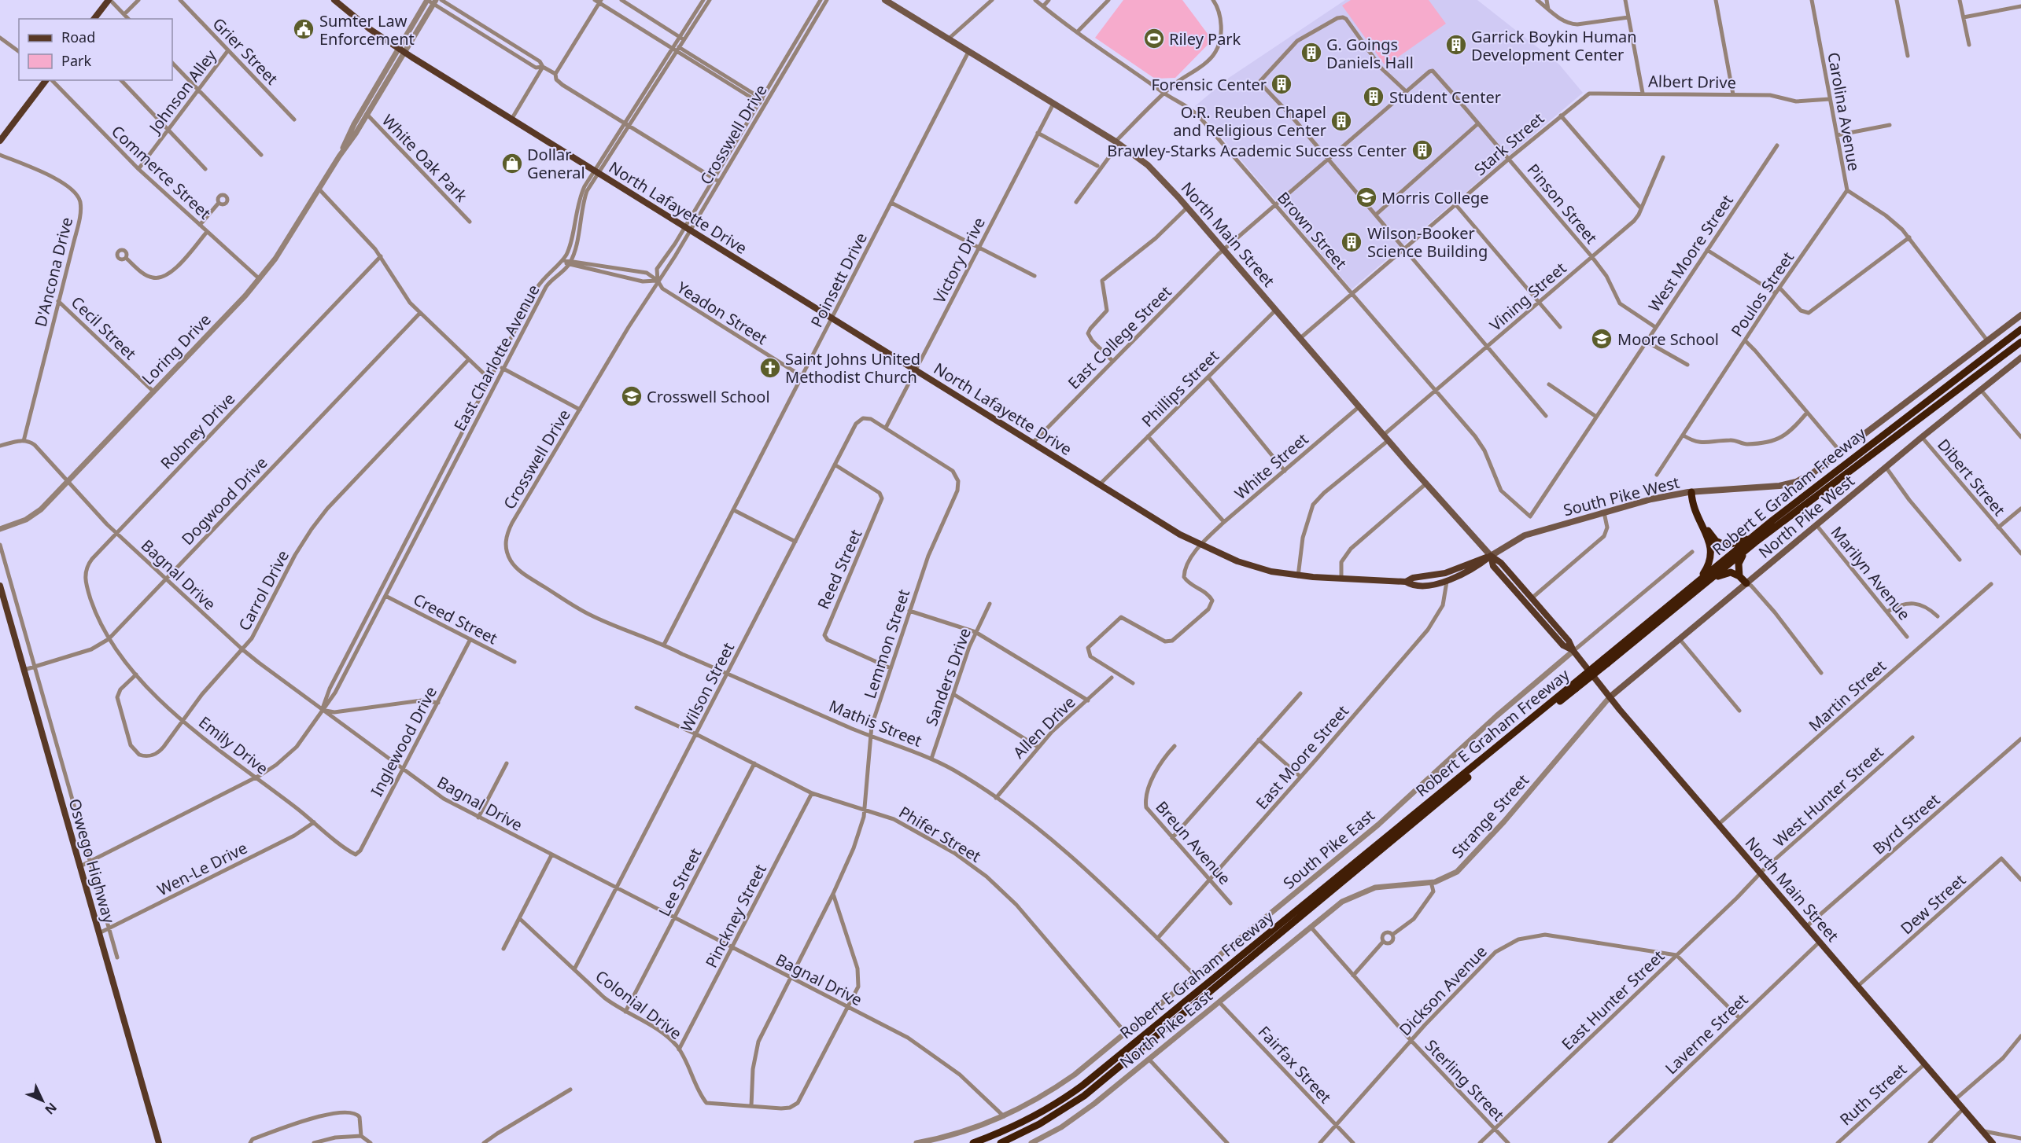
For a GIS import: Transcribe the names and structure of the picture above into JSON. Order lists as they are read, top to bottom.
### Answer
{
  "streets": {
    "highway": ["Robert E Graham Freeway"],
    "main road": [
      "North Lafayette Drive",
      "North Main Street",
      "South Pike West",
      "North Pike West",
      "Oswego Highway"
    ],
    "street": [
      "Grier Street",
      "Albert Drive",
      "Johnson Alley",
      "Carolina Avenue",
      "Crosswell Drive",
      "Stark Street",
      "White Oak Park",
      "Commerce Street",
      "Pinson Street",
      "Brown Street",
      "West Moore Street",
      "Victory Drive",
      "D'Ancona Drive",
      "Poinsett Drive",
      "Poulos Street",
      "Vining Street",
      "Yeadon Street",
      "Cecil Street",
      "East College Street",
      "Loring Drive",
      "East Charlotte Avenue",
      "Phillips Street",
      "Robney Drive",
      "White Street",
      "Dibert Street",
      "Dogwood Drive",
      "Reed Street",
      "Marilyn Avenue",
      "Bagnal Drive",
      "Carrol Drive",
      "Creed Street",
      "Lemmon Street",
      "Sanders Drive",
      "Wilson Street",
      "Martin Street",
      "Mathis Street",
      "Allen Drive",
      "Inglewood Drive",
      "Emily Drive",
      "East Moore Street",
      "West Hunter Street",
      "Strange Street",
      "Byrd Street",
      "Phifer Street",
      "Breun Avenue",
      "South Pike East",
      "Wen-Le Drive",
      "Lee Street",
      "Dew Street",
      "Pinckney Street",
      "Dickson Avenue",
      "East Hunter Street",
      "Colonial Drive",
      "North Pike East",
      "Laverne Street",
      "Fairfax Street",
      "Sterling Street",
      "Ruth Street"
    ]
  },
  "crossings": [
    ["Grier Street", "Johnson Alley"],
    ["Albert Drive", "Carolina Avenue"],
    ["Albert Drive", "Stark Street"],
    ["Johnson Alley", "Commerce Street"],
    ["Carolina Avenue", "Poulos Street"],
    ["Carolina Avenue", "South Pike West"],
    ["Crosswell Drive", "North Lafayette Drive"],
    ["Crosswell Drive", "Yeadon Street"],
    ["Crosswell Drive", "Mathis Street"],
    ["Stark Street", "Pinson Street"],
    ["Stark Street", "Brown Street"],
    ["Stark Street", "North Main Street"],
    ["White Oak Park", "Loring Drive"],
    ["Commerce Street", "Loring Drive"],
    ["Pinson Street", "West Moore Street"],
    ["Pinson Street", "Vining Street"],
    ["Pinson Street", "East College Street"],
    ["North Lafayette Drive", "North Main Street"],
    ["North Lafayette Drive", "Victory Drive"],
    ["North Lafayette Drive", "Poinsett Drive"],
    ["North Lafayette Drive", "East College Street"],
    ["North Lafayette Drive", "Loring Drive"],
    ["North Lafayette Drive", "East Charlotte Avenue"],
    ["North Lafayette Drive", "Phillips Street"],
    ["North Lafayette Drive", "White Street"],
    ["North Lafayette Drive", "South Pike West"],
    ["North Lafayette Drive", "East Moore Street"],
    ["Brown Street", "West Moore Street"],
    ["Brown Street", "Vining Street"],
    ["Brown Street", "East College Street"],
    ["North Main Street", "Victory Drive"],
    ["North Main Street", "Poinsett Drive"],
    ["North Main Street", "Vining Street"],
    ["North Main Street", "East College Street"],
    ["North Main Street", "Phillips Street"],
    ["North Main Street", "White Street"],
    ["North Main Street", "South Pike West"],
    ["North Main Street", "North Pike West"],
    ["North Main Street", "Martin Street"],
    ["North Main Street", "West Hunter Street"],
    ["North Main Street", "Strange Street"],
    ["North Main Street", "Byrd Street"],
    ["North Main Street", "South Pike East"],
    ["North Main Street", "Dew Street"],
    ["North Main Street", "East Hunter Street"],
    ["North Main Street", "Laverne Street"],
    ["North Main Street", "Ruth Street"],
    ["Victory Drive", "Lemmon Street"],
    ["Victory Drive", "Wilson Street"],
    ["D'Ancona Drive", "Cecil Street"],
    ["D'Ancona Drive", "Bagnal Drive"],
    ["Poinsett Drive", "Yeadon Street"],
    ["Poinsett Drive", "Mathis Street"],
    ["Yeadon Street", "East Charlotte Avenue"],
    ["Cecil Street", "Loring Drive"],
    ["Loring Drive", "Bagnal Drive"],
    ["East Charlotte Avenue", "Bagnal Drive"],
    ["East Charlotte Avenue", "Creed Street"],
    ["East Charlotte Avenue", "Emily Drive"],
    ["East Charlotte Avenue", "Oswego Highway"],
    ["Robney Drive", "Dogwood Drive"],
    ["Robney Drive", "Bagnal Drive"],
    ["Robney Drive", "Emily Drive"],
    ["Dibert Street", "North Pike West"],
    ["Dogwood Drive", "Bagnal Drive"],
    ["Dogwood Drive", "Emily Drive"],
    ["Dogwood Drive", "Oswego Highway"],
    ["North Pike West", "Marilyn Avenue"],
    ["North Pike West", "Strange Street"],
    ["Reed Street", "Lemmon Street"],
    ["Reed Street", "Wilson Street"],
    ["Bagnal Drive", "Carrol Drive"],
    ["Bagnal Drive", "Lemmon Street"],
    ["Bagnal Drive", "Wilson Street"],
    ["Bagnal Drive", "Inglewood Drive"],
    ["Bagnal Drive", "South Pike East"],
    ["Bagnal Drive", "Lee Street"],
    ["Bagnal Drive", "Pinckney Street"],
    ["Carrol Drive", "Emily Drive"],
    ["Creed Street", "Inglewood Drive"],
    ["Lemmon Street", "Wilson Street"],
    ["Lemmon Street", "Mathis Street"],
    ["Lemmon Street", "Phifer Street"],
    ["Lemmon Street", "Colonial Drive"],
    ["Sanders Drive", "Mathis Street"],
    ["Wilson Street", "Mathis Street"],
    ["Wilson Street", "Phifer Street"],
    ["Wilson Street", "Colonial Drive"],
    ["Mathis Street", "Allen Drive"],
    ["Mathis Street", "East Moore Street"],
    ["Mathis Street", "South Pike East"],
    ["Inglewood Drive", "Emily Drive"],
    ["Emily Drive", "Wen-Le Drive"],
    ["East Moore Street", "Breun Avenue"],
    ["West Hunter Street", "East Hunter Street"],
    ["Strange Street", "North Pike East"],
    ["Strange Street", "Sterling Street"],
    ["Phifer Street", "South Pike East"],
    ["Phifer Street", "Lee Street"],
    ["Phifer Street", "Pinckney Street"],
    ["Oswego Highway", "Wen-Le Drive"],
    ["Lee Street", "Colonial Drive"],
    ["Pinckney Street", "Colonial Drive"],
    ["Dickson Avenue", "East Hunter Street"],
    ["Dickson Avenue", "Fairfax Street"],
    ["Dickson Avenue", "Sterling Street"],
    ["East Hunter Street", "Sterling Street"],
    ["North Pike East", "Fairfax Street"],
    ["North Pike East", "Sterling Street"]
  ],
  "places": {
    "public building": ["Sumter Law Enforcement"],
    "sports": ["Riley Park"],
    "building": [
      "Garrick Boykin Human Development Center",
      "G. Goings Daniels Hall",
      "Forensic Center",
      "Student Center",
      "O.R. Reuben Chapel and Religious Center",
      "Brawley-Starks Academic Success Center",
      "Wilson-Booker Science Building"
    ],
    "shop": ["Dollar General"],
    "school or university": ["Morris College", "Moore School", "Crosswell School"],
    "church": ["Saint Johns United Methodist Church"]
  },
  "legend": ["Road", "Park"],
  "north": "bottom right"
}
